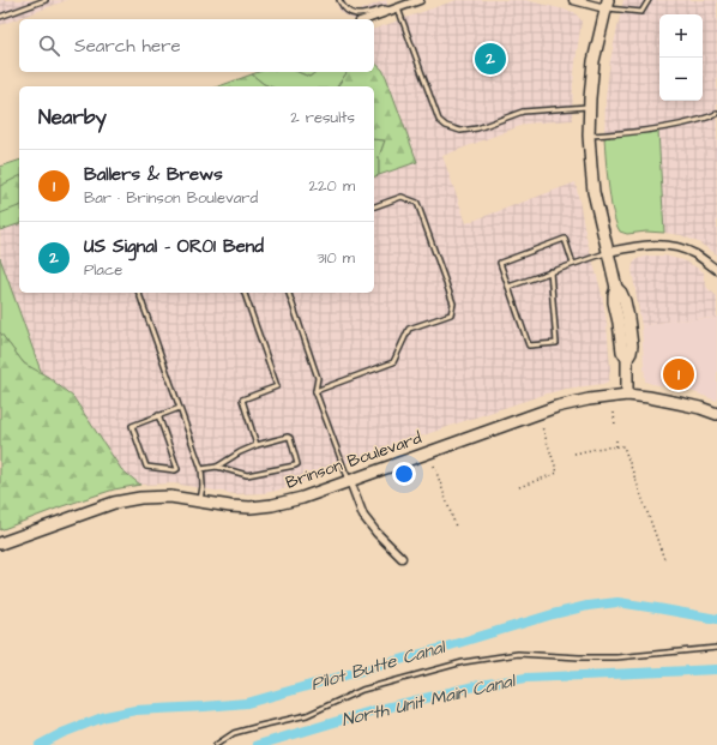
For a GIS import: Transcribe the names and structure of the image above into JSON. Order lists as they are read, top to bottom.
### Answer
{
  "streets": {
    "street": ["Brinson Boulevard"]
  },
  "water": ["Pilot Butte Canal", "North Unit Main Canal"],
  "page": {
    "map_buttons": ["+", "−"],
    "search": "Search here",
    "pins": ["2", "1"],
    "heading": ["Nearby", "2 results"],
    "list": [
      {
        "mark": "1",
        "name": "Ballers & Brews",
        "note": "Bar · Brinson Boulevard",
        "value": "220 m"
      },
      {
        "mark": "2",
        "name": "US Signal - OR01 Bend",
        "note": "Place",
        "value": "310 m"
      }
    ]
  }
}
